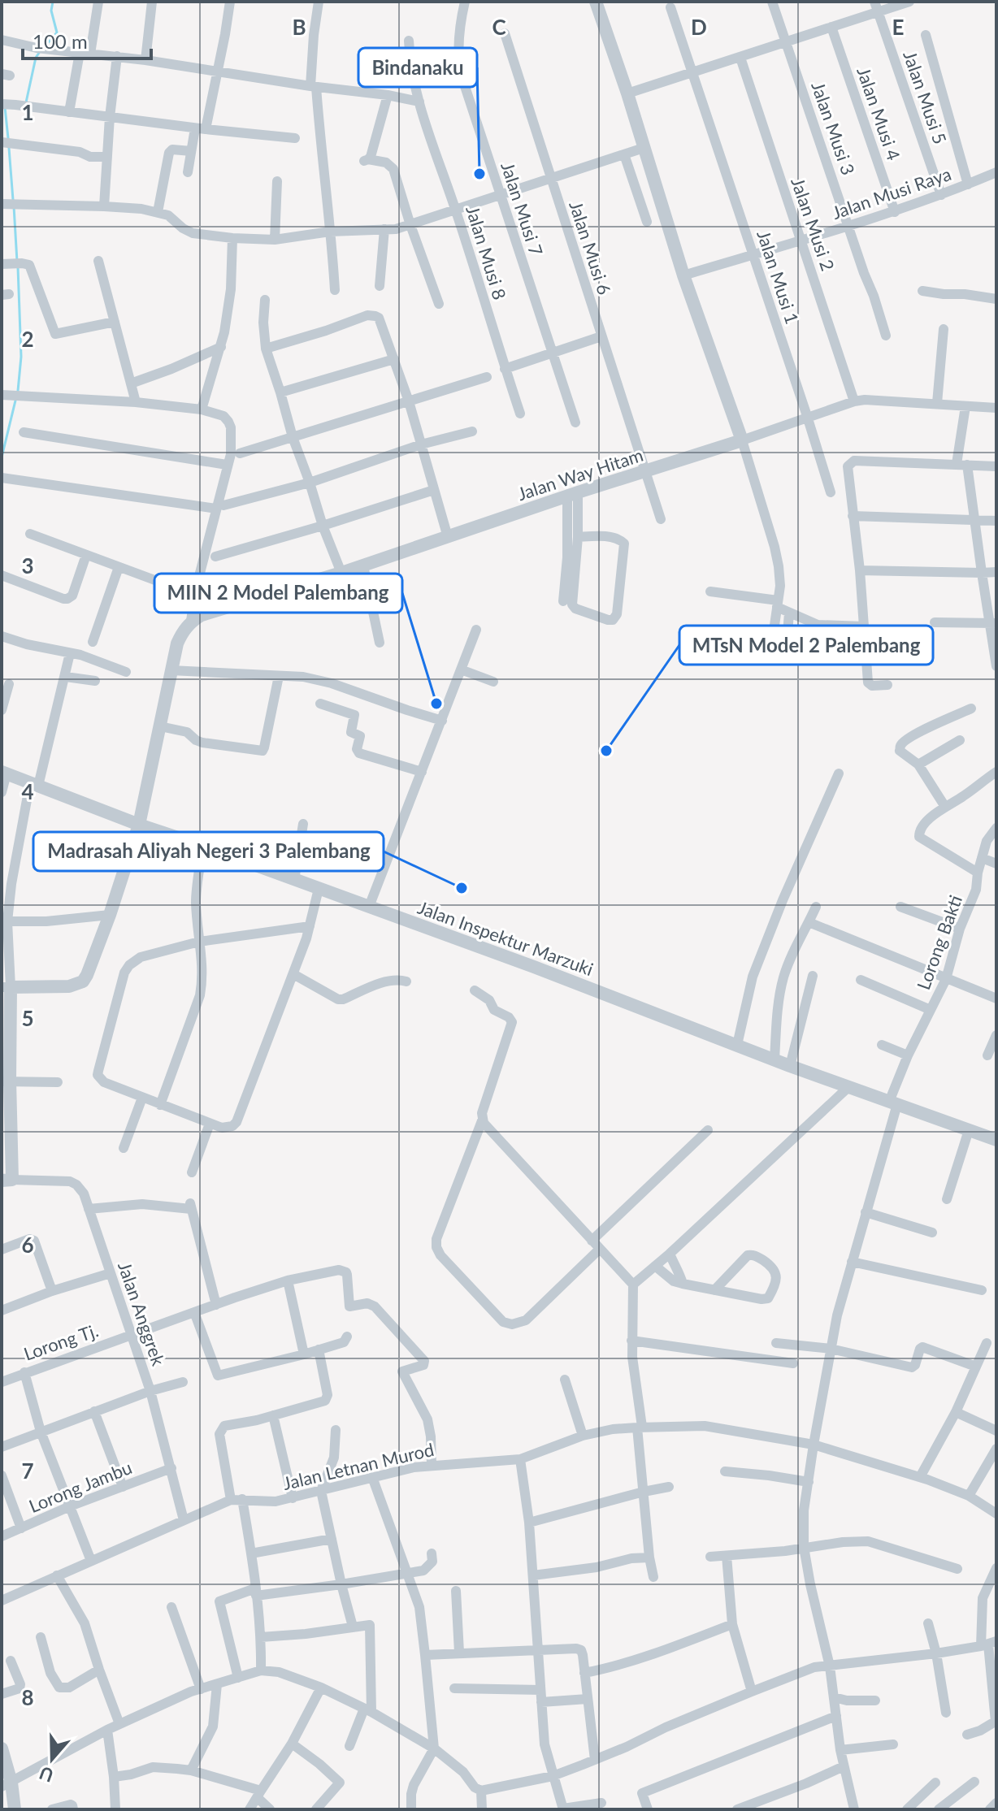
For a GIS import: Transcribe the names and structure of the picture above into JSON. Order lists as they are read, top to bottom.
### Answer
{
  "streets": {
    "street": [
      "Jalan Musi 5",
      "Jalan Musi 4",
      "Jalan Musi 3",
      "Jalan Musi Raya",
      "Jalan Musi 7",
      "Jalan Musi 2",
      "Jalan Musi 6",
      "Jalan Musi 8",
      "Jalan Musi 1",
      "Jalan Way Hitam",
      "Jalan Inspektur Marzuki",
      "Lorong Bakti",
      "Jalan Anggrek",
      "Lorong Tj.",
      "Jalan Letnan Murod",
      "Lorong Jambu"
    ]
  },
  "crossings": [
    ["Jalan Musi 5", "Jalan Musi Raya"],
    ["Jalan Musi 4", "Jalan Musi Raya"],
    ["Jalan Musi 3", "Jalan Musi Raya"],
    ["Jalan Musi Raya", "Jalan Musi 2"],
    ["Jalan Musi Raya", "Jalan Musi 1"],
    ["Jalan Musi 6", "Jalan Way Hitam"],
    ["Jalan Inspektur Marzuki", "Lorong Bakti"],
    ["Lorong Bakti", "Jalan Letnan Murod"],
    ["Jalan Anggrek", "Lorong Tj."],
    ["Jalan Anggrek", "Jalan Letnan Murod"],
    ["Jalan Anggrek", "Lorong Jambu"],
    ["Lorong Tj.", "Jalan Letnan Murod"]
  ],
  "places": [
    "Bindanaku",
    "MIIN 2 Model Palembang",
    "MTsN Model 2 Palembang",
    "Madrasah Aliyah Negeri 3 Palembang"
  ],
  "scale_bar": "100 m",
  "north": "bottom",
  "grid": {
    "columns": [
      "B",
      "C",
      "D",
      "E"
    ],
    "rows": [
      "1",
      "2",
      "3",
      "4",
      "5",
      "6",
      "7",
      "8"
    ]
  }
}
